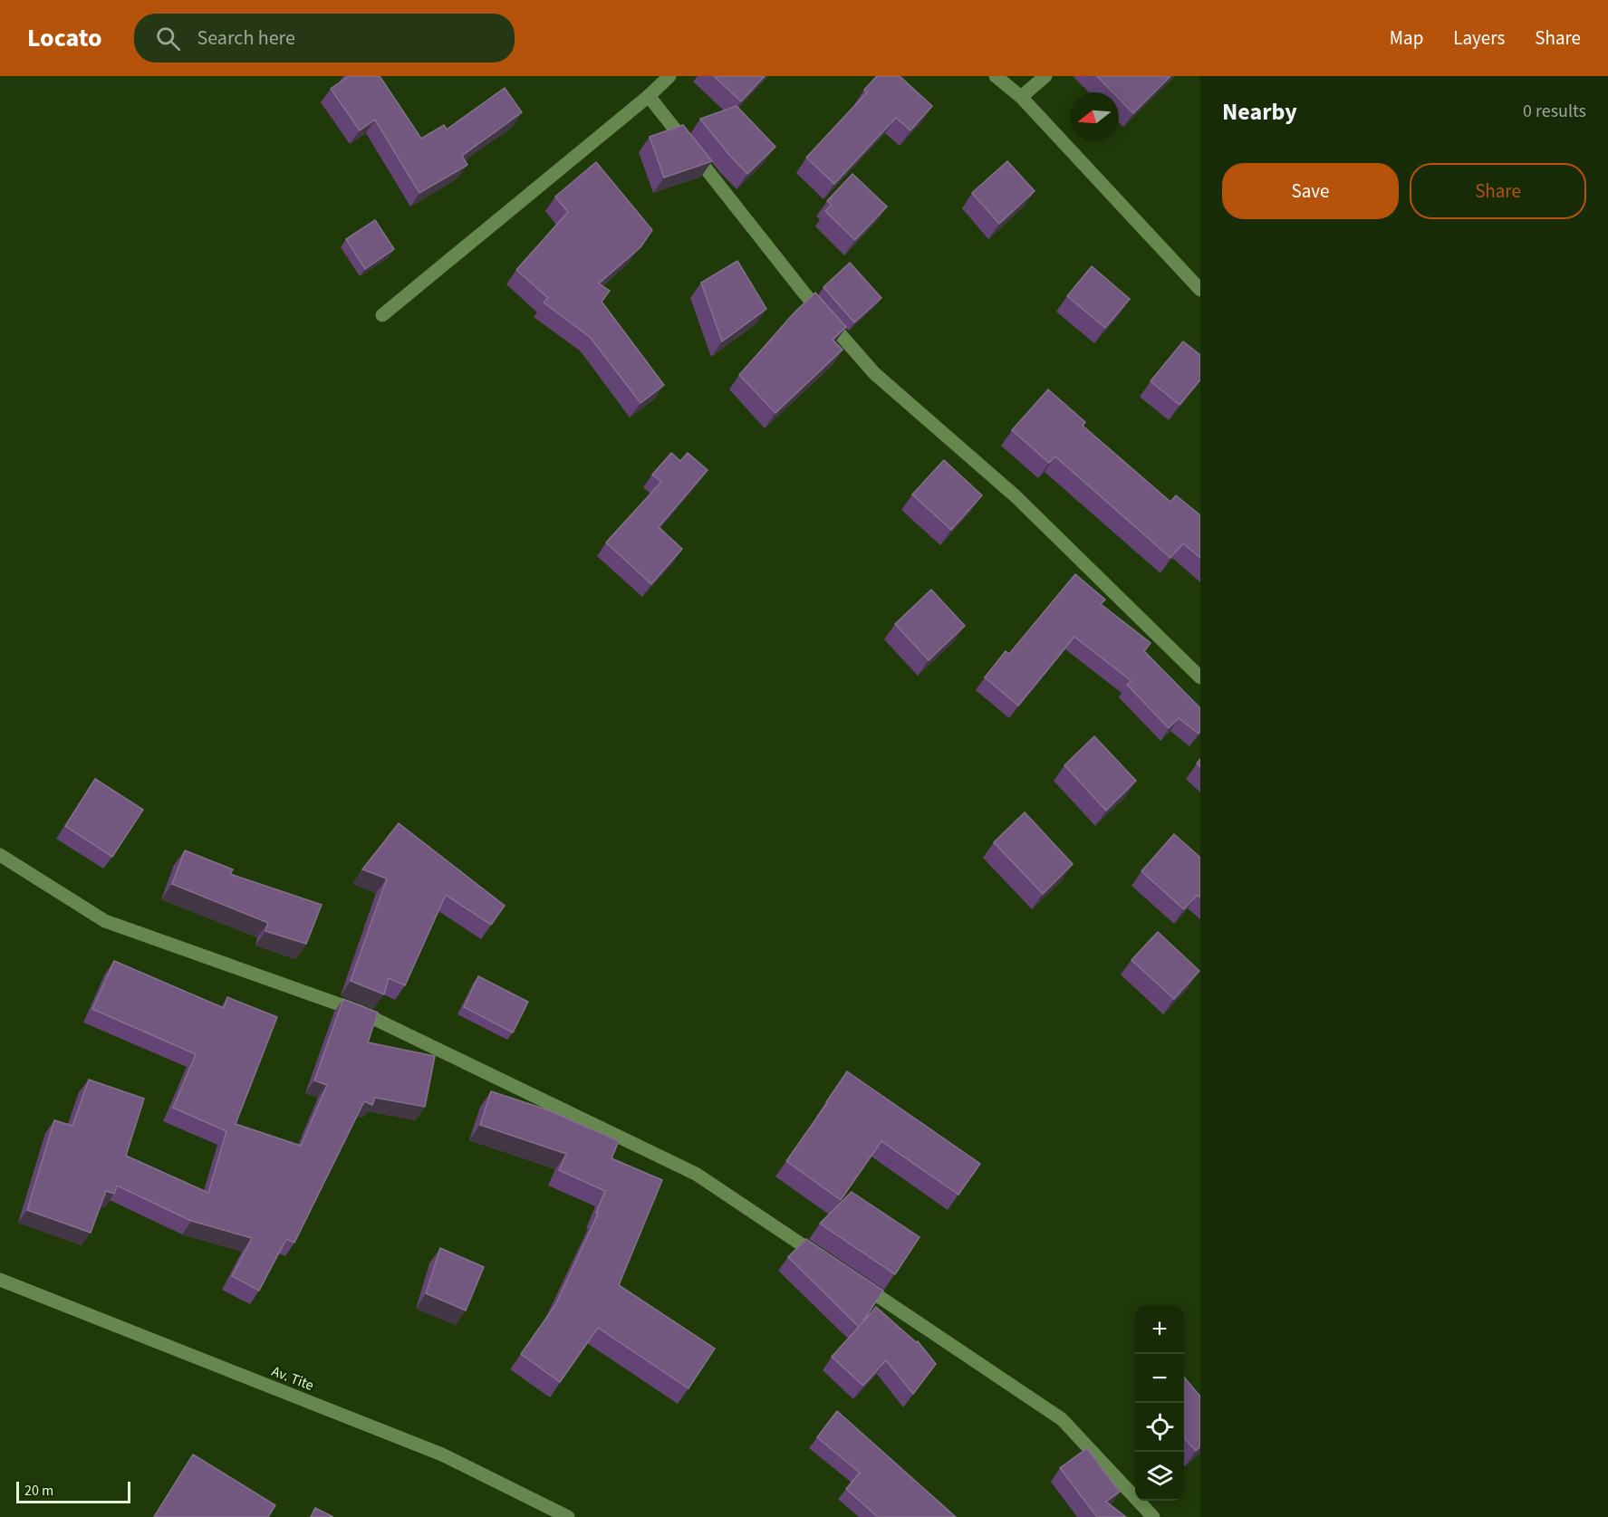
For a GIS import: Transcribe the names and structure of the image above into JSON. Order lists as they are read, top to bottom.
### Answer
{
  "streets": {
    "street": ["Av. Tite"]
  },
  "scale_bar": "20 m",
  "north": "left",
  "page": {
    "header": "Locato",
    "search": "Search here",
    "nav": ["Map", "Layers", "Share"],
    "heading": ["Nearby", "0 results"],
    "buttons": ["Save", "Share"],
    "map_buttons": ["+", "−"],
    "scale": "20 m"
  }
}
